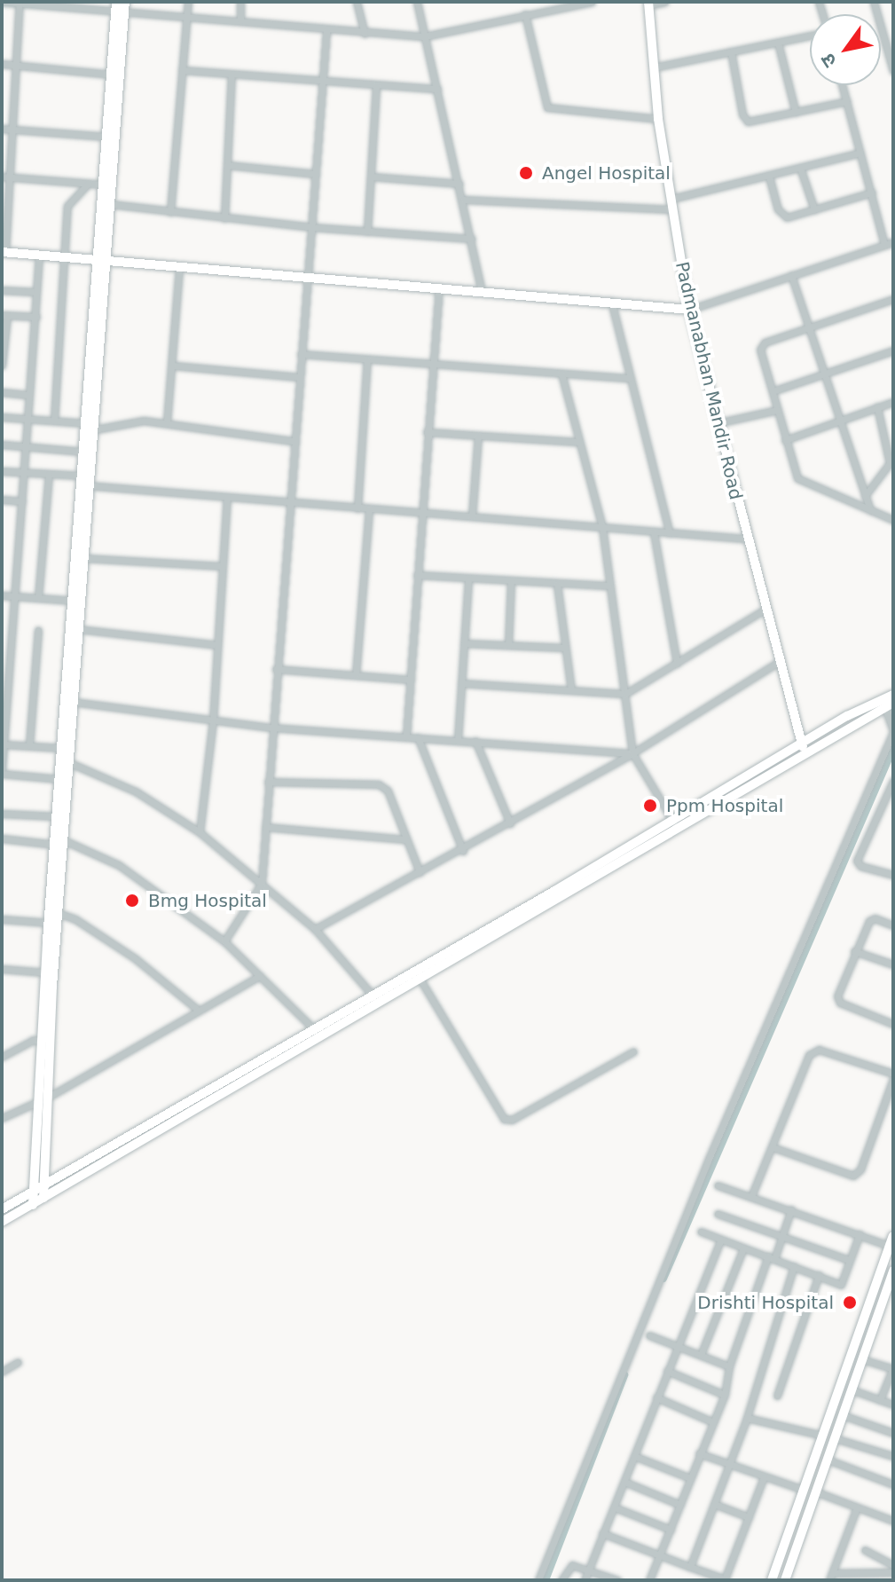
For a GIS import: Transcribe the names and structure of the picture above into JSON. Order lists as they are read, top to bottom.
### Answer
{
  "streets": {
    "street": ["Padmanabhan Mandir Road"]
  },
  "places": [
    "Angel Hospital",
    "Ppm Hospital",
    "Bmg Hospital",
    "Drishti Hospital"
  ],
  "north": "bottom left"
}
